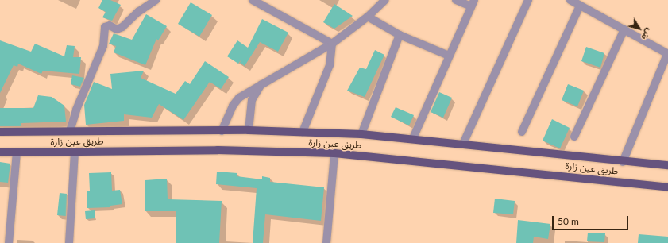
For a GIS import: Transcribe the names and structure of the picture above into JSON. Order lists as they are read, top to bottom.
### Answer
{
  "streets": {
    "main road": ["طريق عين زارة"]
  },
  "scale_bar": "50 m",
  "north": "bottom right"
}
